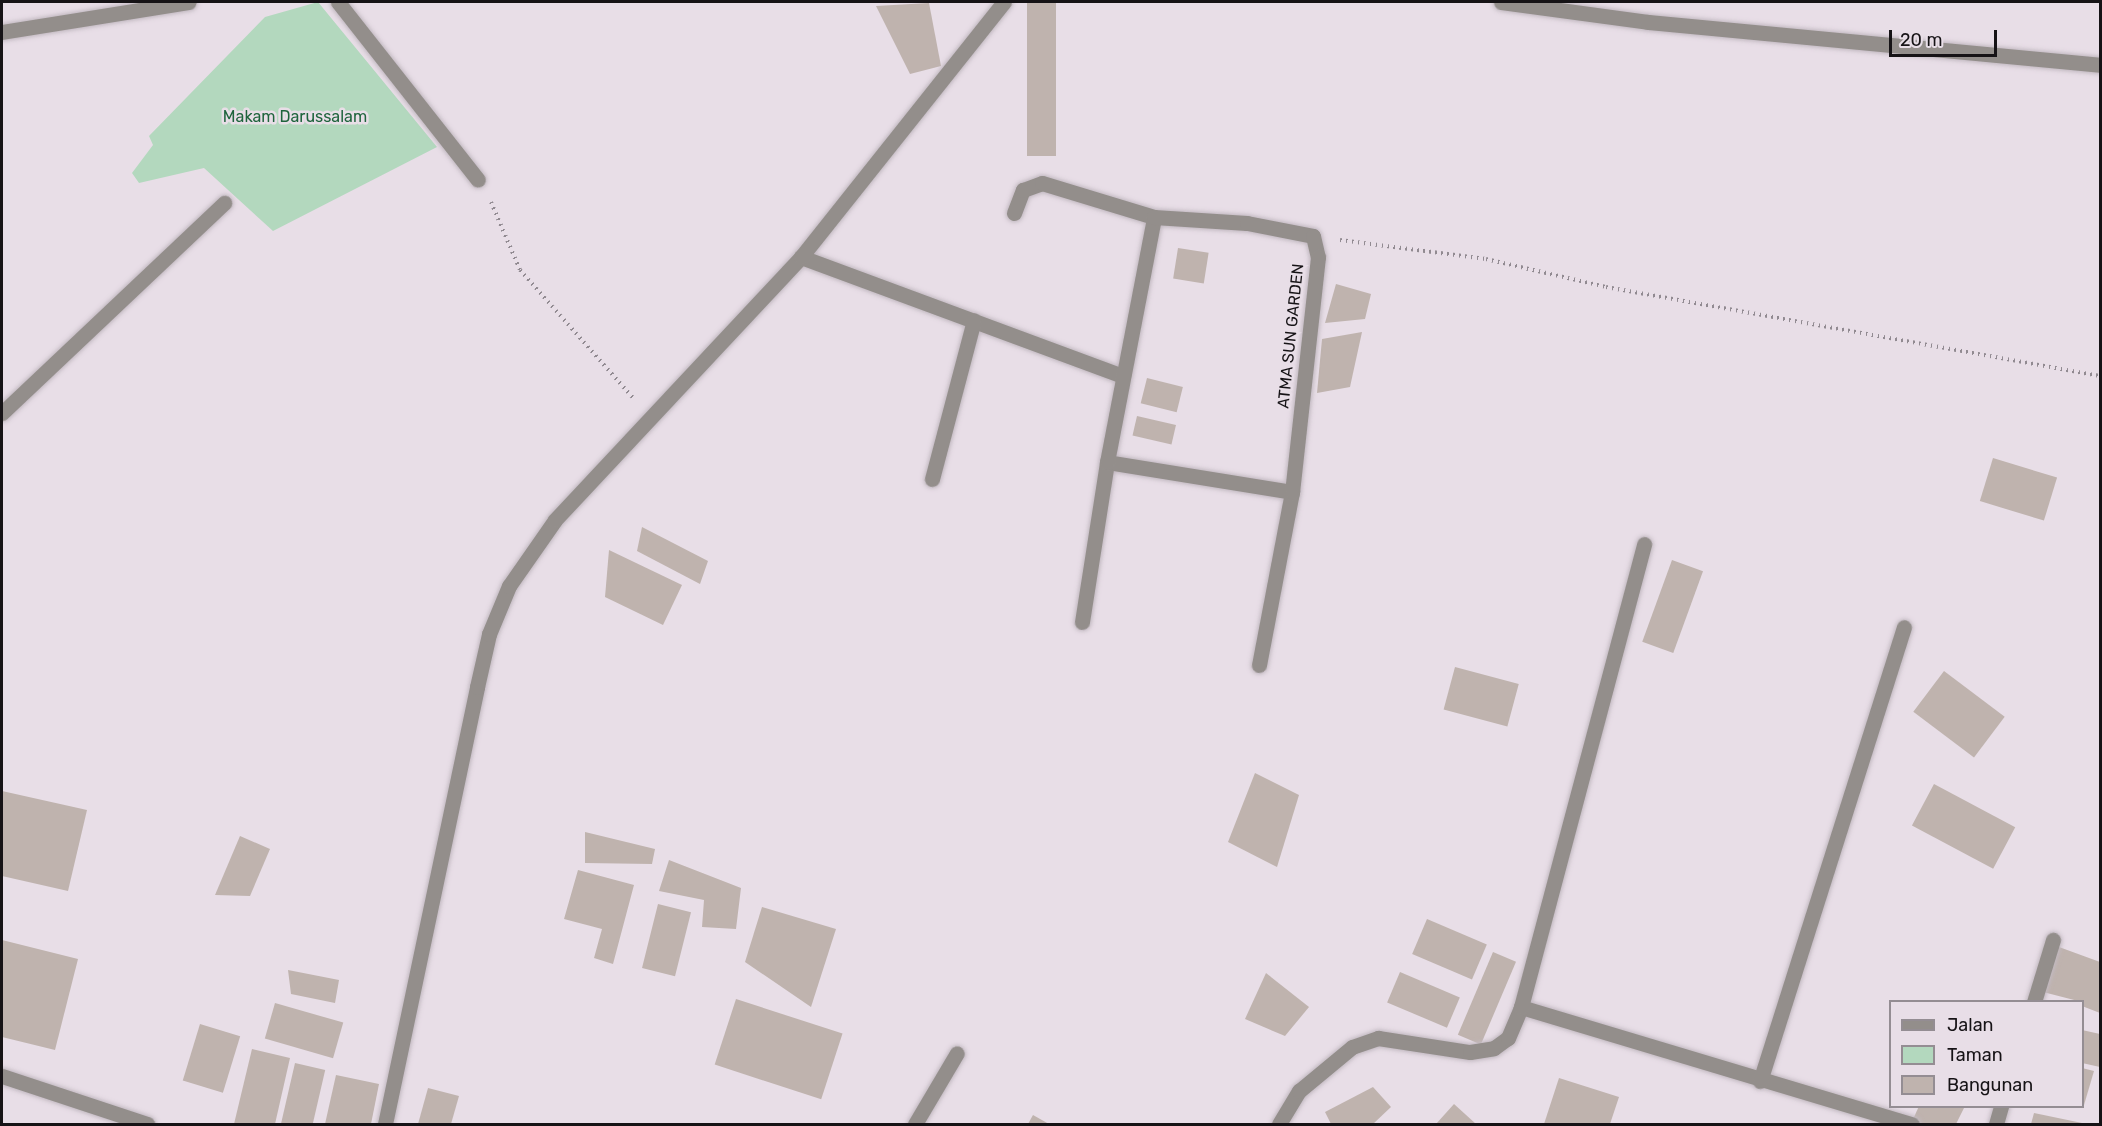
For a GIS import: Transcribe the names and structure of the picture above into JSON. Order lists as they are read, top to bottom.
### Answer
{
  "streets": {
    "street": ["ATMA SUN GARDEN"]
  },
  "parks": ["Makam Darussalam"],
  "legend": ["Jalan", "Taman", "Bangunan"],
  "scale_bar": "20 m"
}
